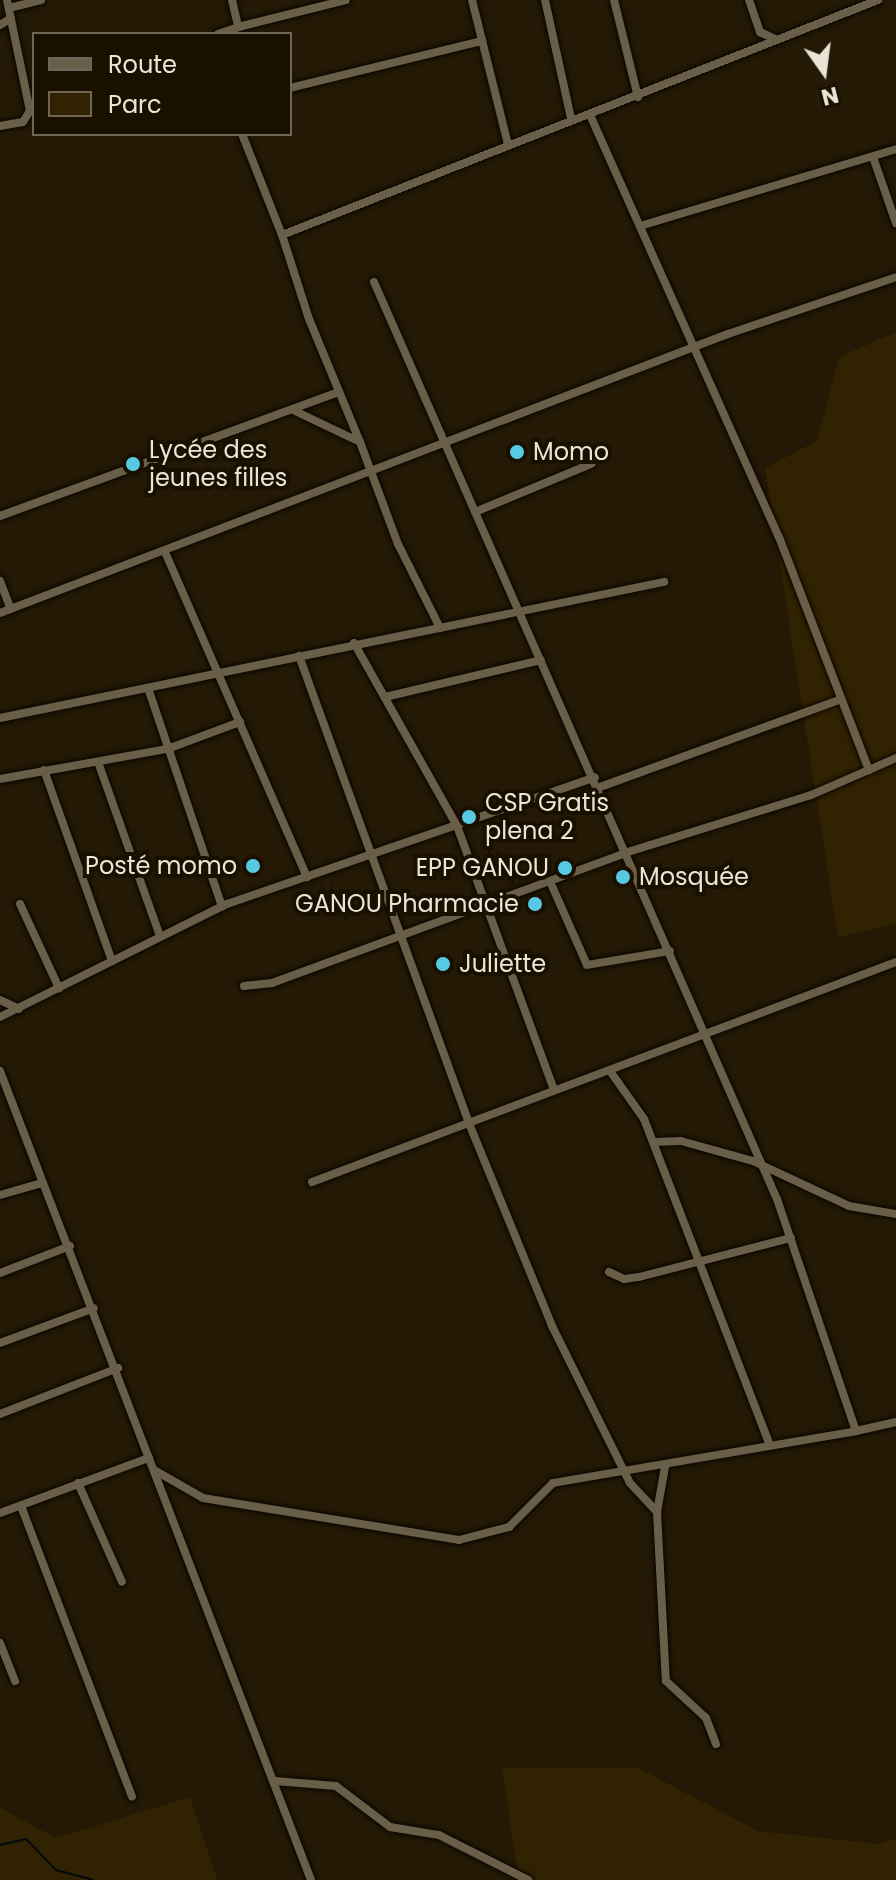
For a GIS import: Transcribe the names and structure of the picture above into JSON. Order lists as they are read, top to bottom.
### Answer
{
  "places": [
    "Momo",
    "Lycée des jeunes filles",
    "CSP Gratis plena 2",
    "Posté momo",
    "EPP GANOU",
    "Mosquée",
    "GANOU Pharmacie",
    "Juliette"
  ],
  "legend": ["Route", "Parc"],
  "north": "bottom"
}
